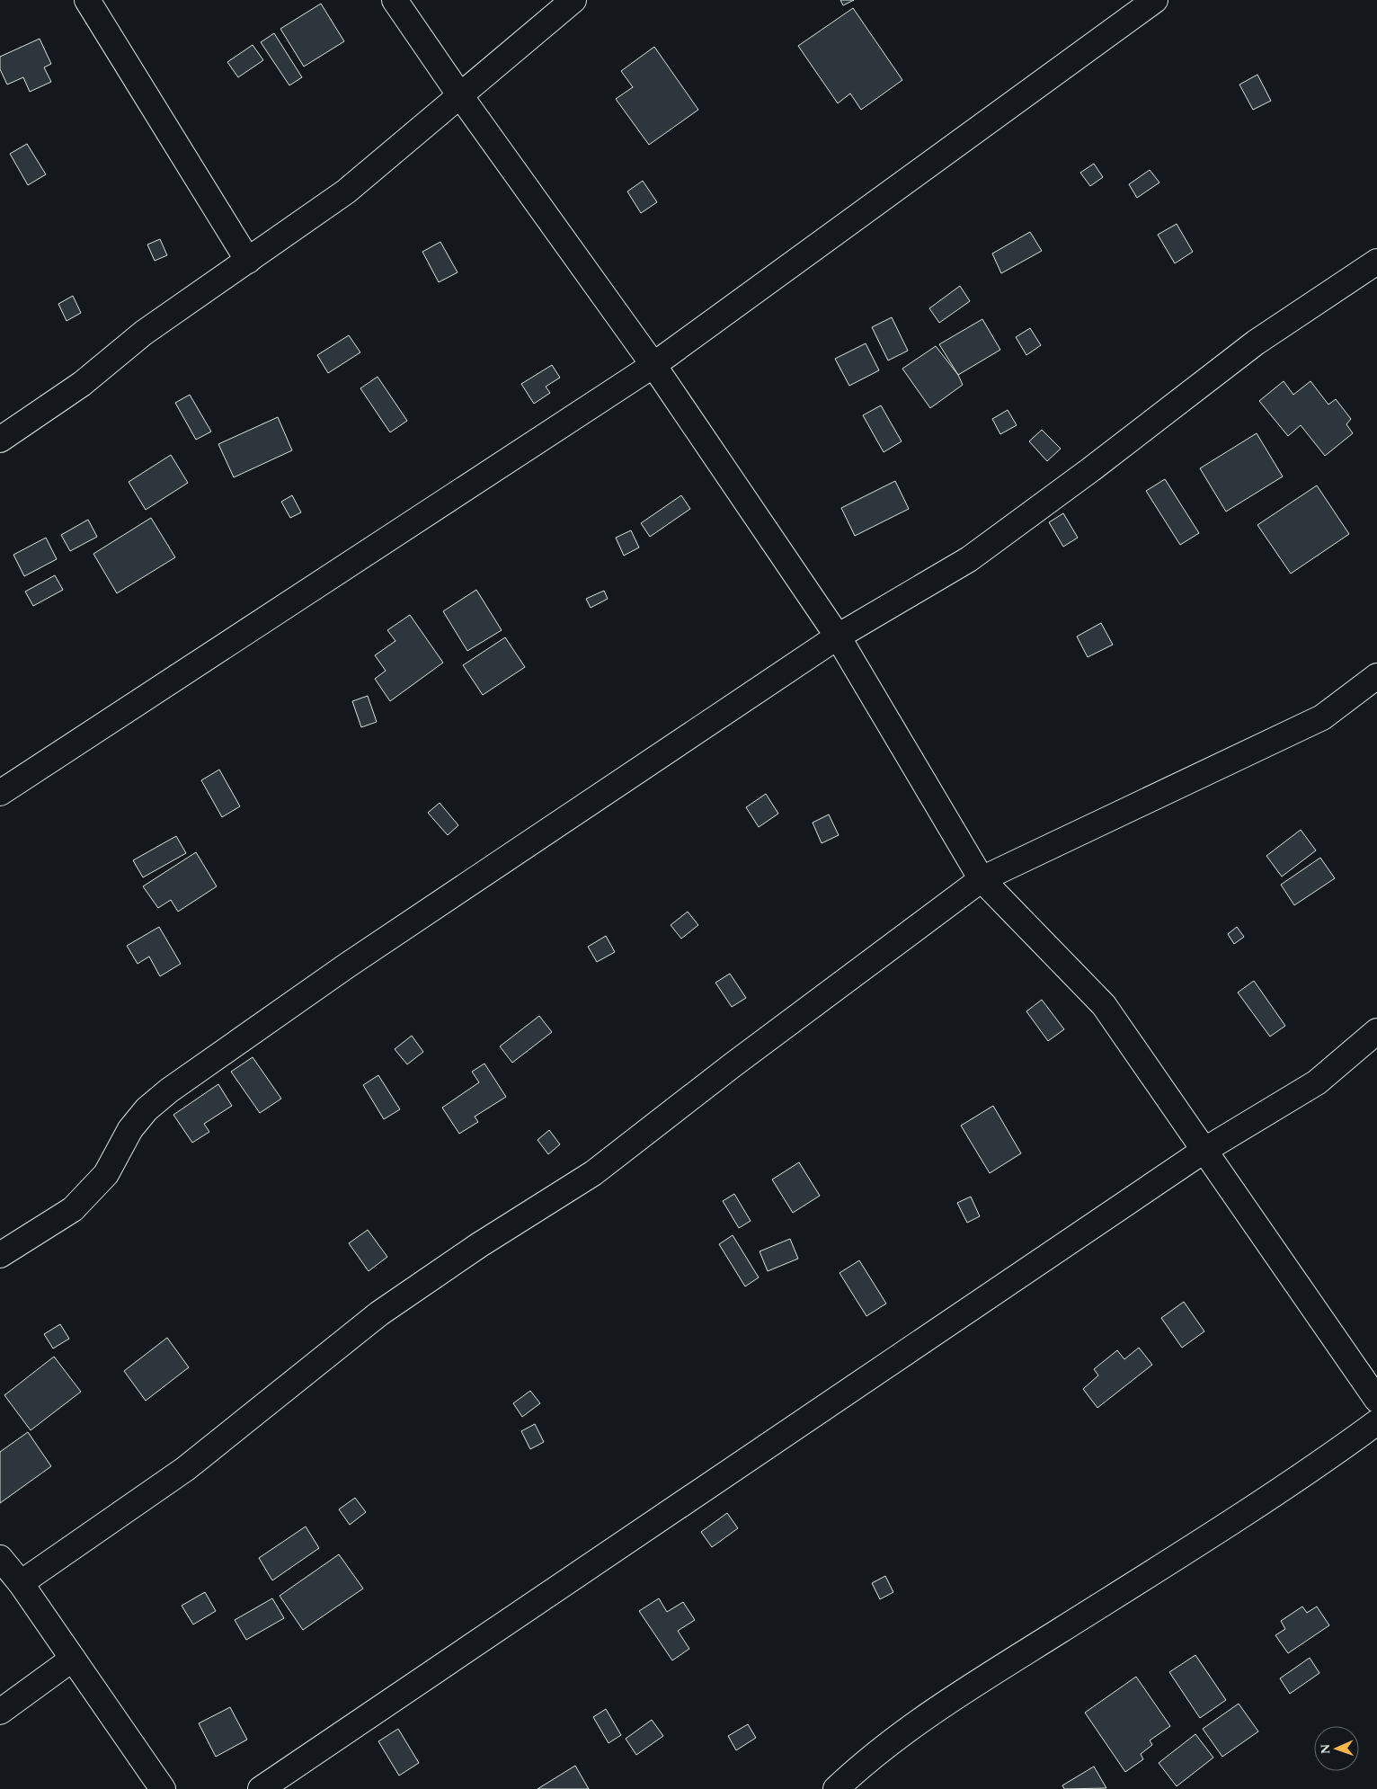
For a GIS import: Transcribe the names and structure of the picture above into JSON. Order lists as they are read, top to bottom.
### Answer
{
  "north": "left"
}
